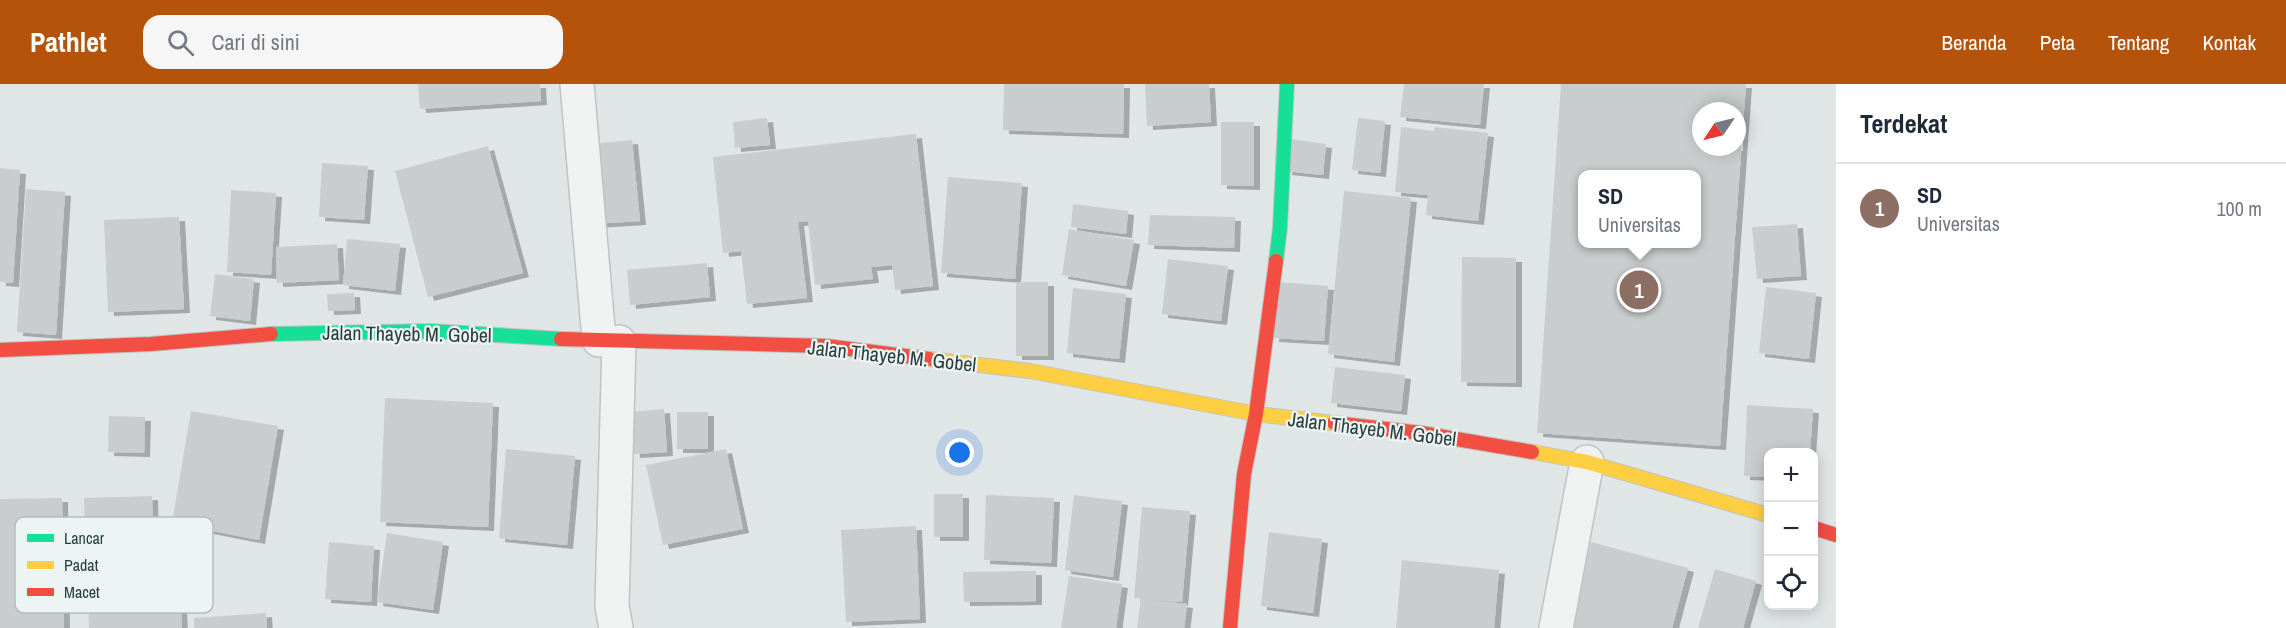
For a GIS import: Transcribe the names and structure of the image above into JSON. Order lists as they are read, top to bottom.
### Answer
{
  "streets": {
    "main road": ["Jalan Thayeb M. Gobel"]
  },
  "legend": ["Lancar", "Padat", "Macet"],
  "north": "bottom left",
  "page": {
    "header": "Pathlet",
    "search": "Cari di sini",
    "nav": [
      "Beranda",
      "Peta",
      "Tentang",
      "Kontak"
    ],
    "heading": "Terdekat",
    "list": [
      {
        "mark": "1",
        "name": "SD",
        "note": "Universitas",
        "value": "100 m"
      }
    ],
    "popup": ["SD", "Universitas"],
    "pins": "1",
    "map_buttons": ["+", "−"]
  }
}
